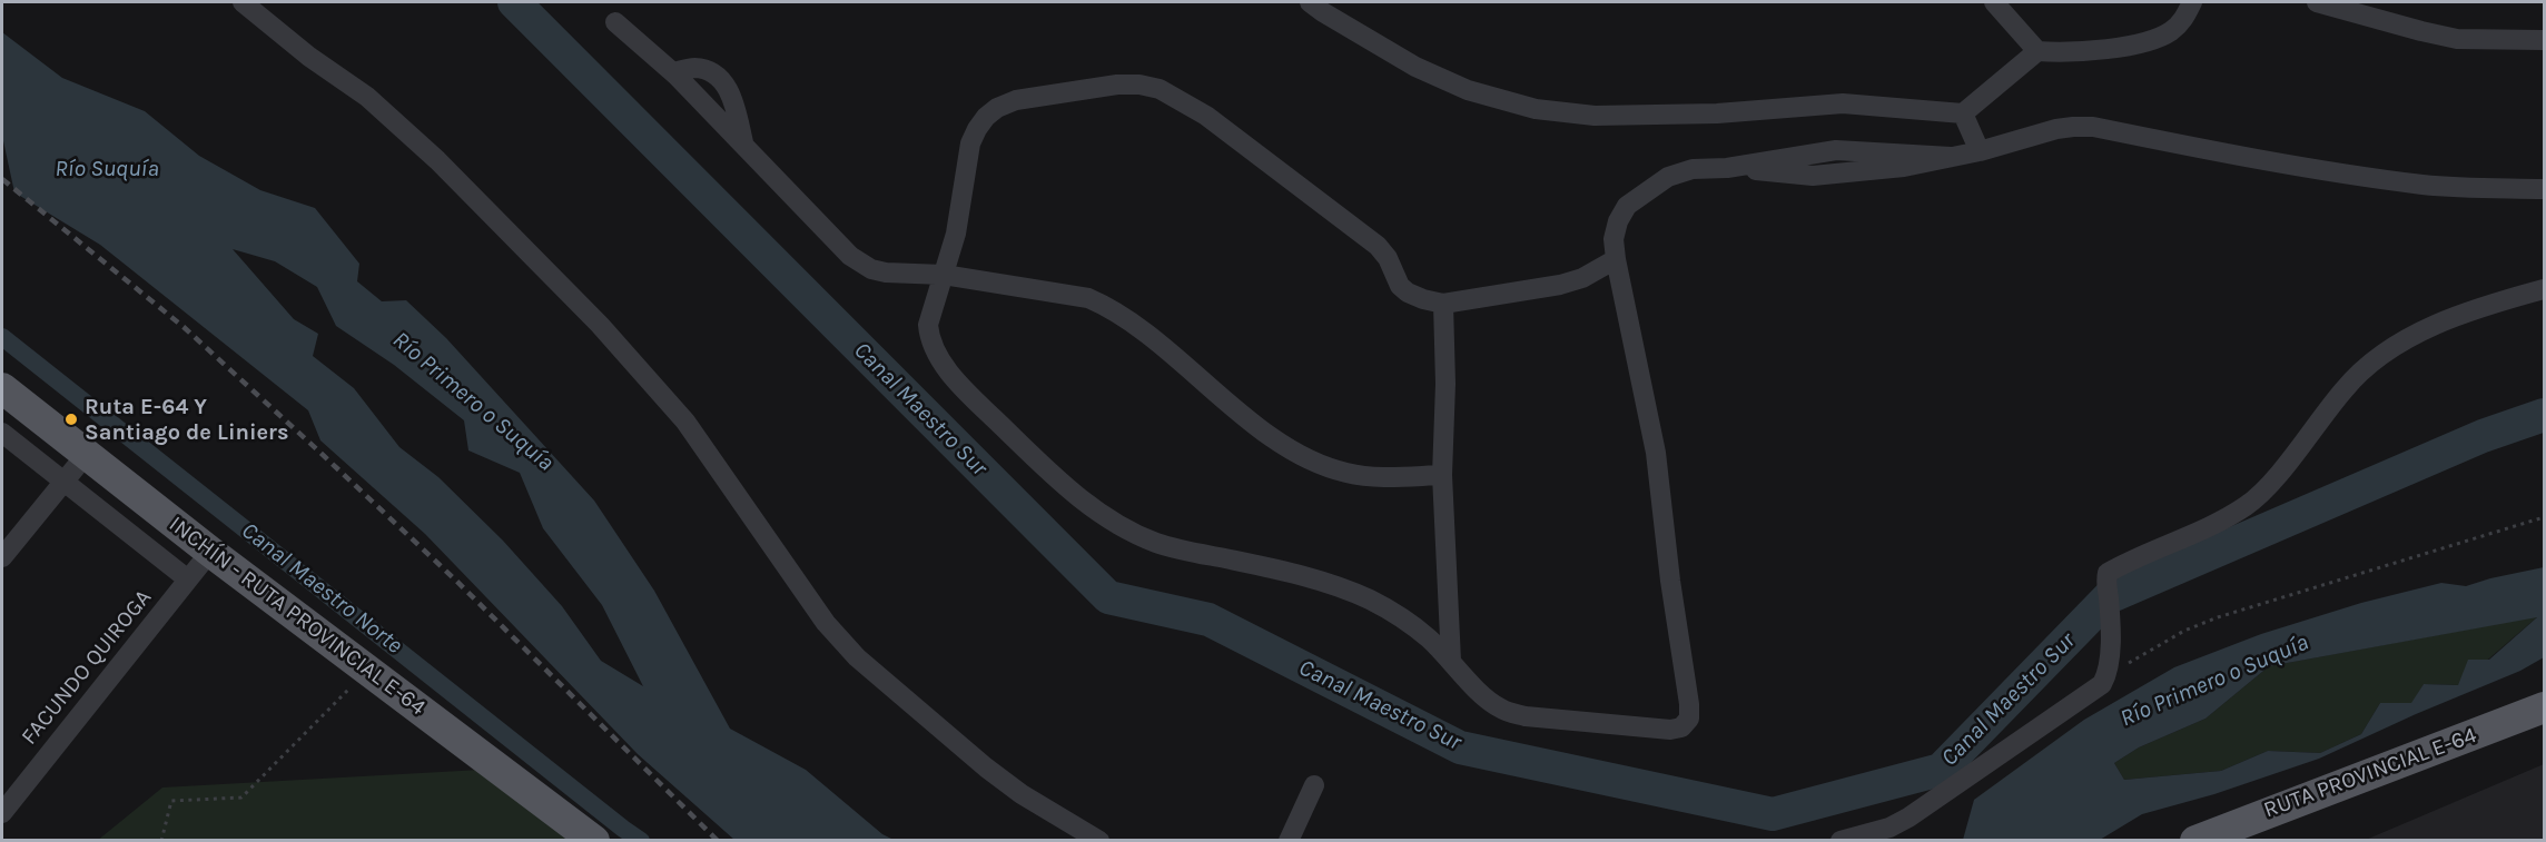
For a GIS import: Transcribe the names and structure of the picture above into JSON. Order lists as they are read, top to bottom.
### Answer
{
  "streets": {
    "main road": ["INCHÍN - RUTA PROVINCIAL E-64", "RUTA PROVINCIAL E-64"],
    "street": ["FACUNDO QUIROGA"]
  },
  "crossings": [
    ["INCHÍN - RUTA PROVINCIAL E-64", "FACUNDO QUIROGA"]
  ],
  "water": [
    "Río Suquía",
    "Río Primero o Suquía",
    "Canal Maestro Sur",
    "Canal Maestro Norte"
  ],
  "places": ["Ruta E-64 Y Santiago de Liniers"]
}
